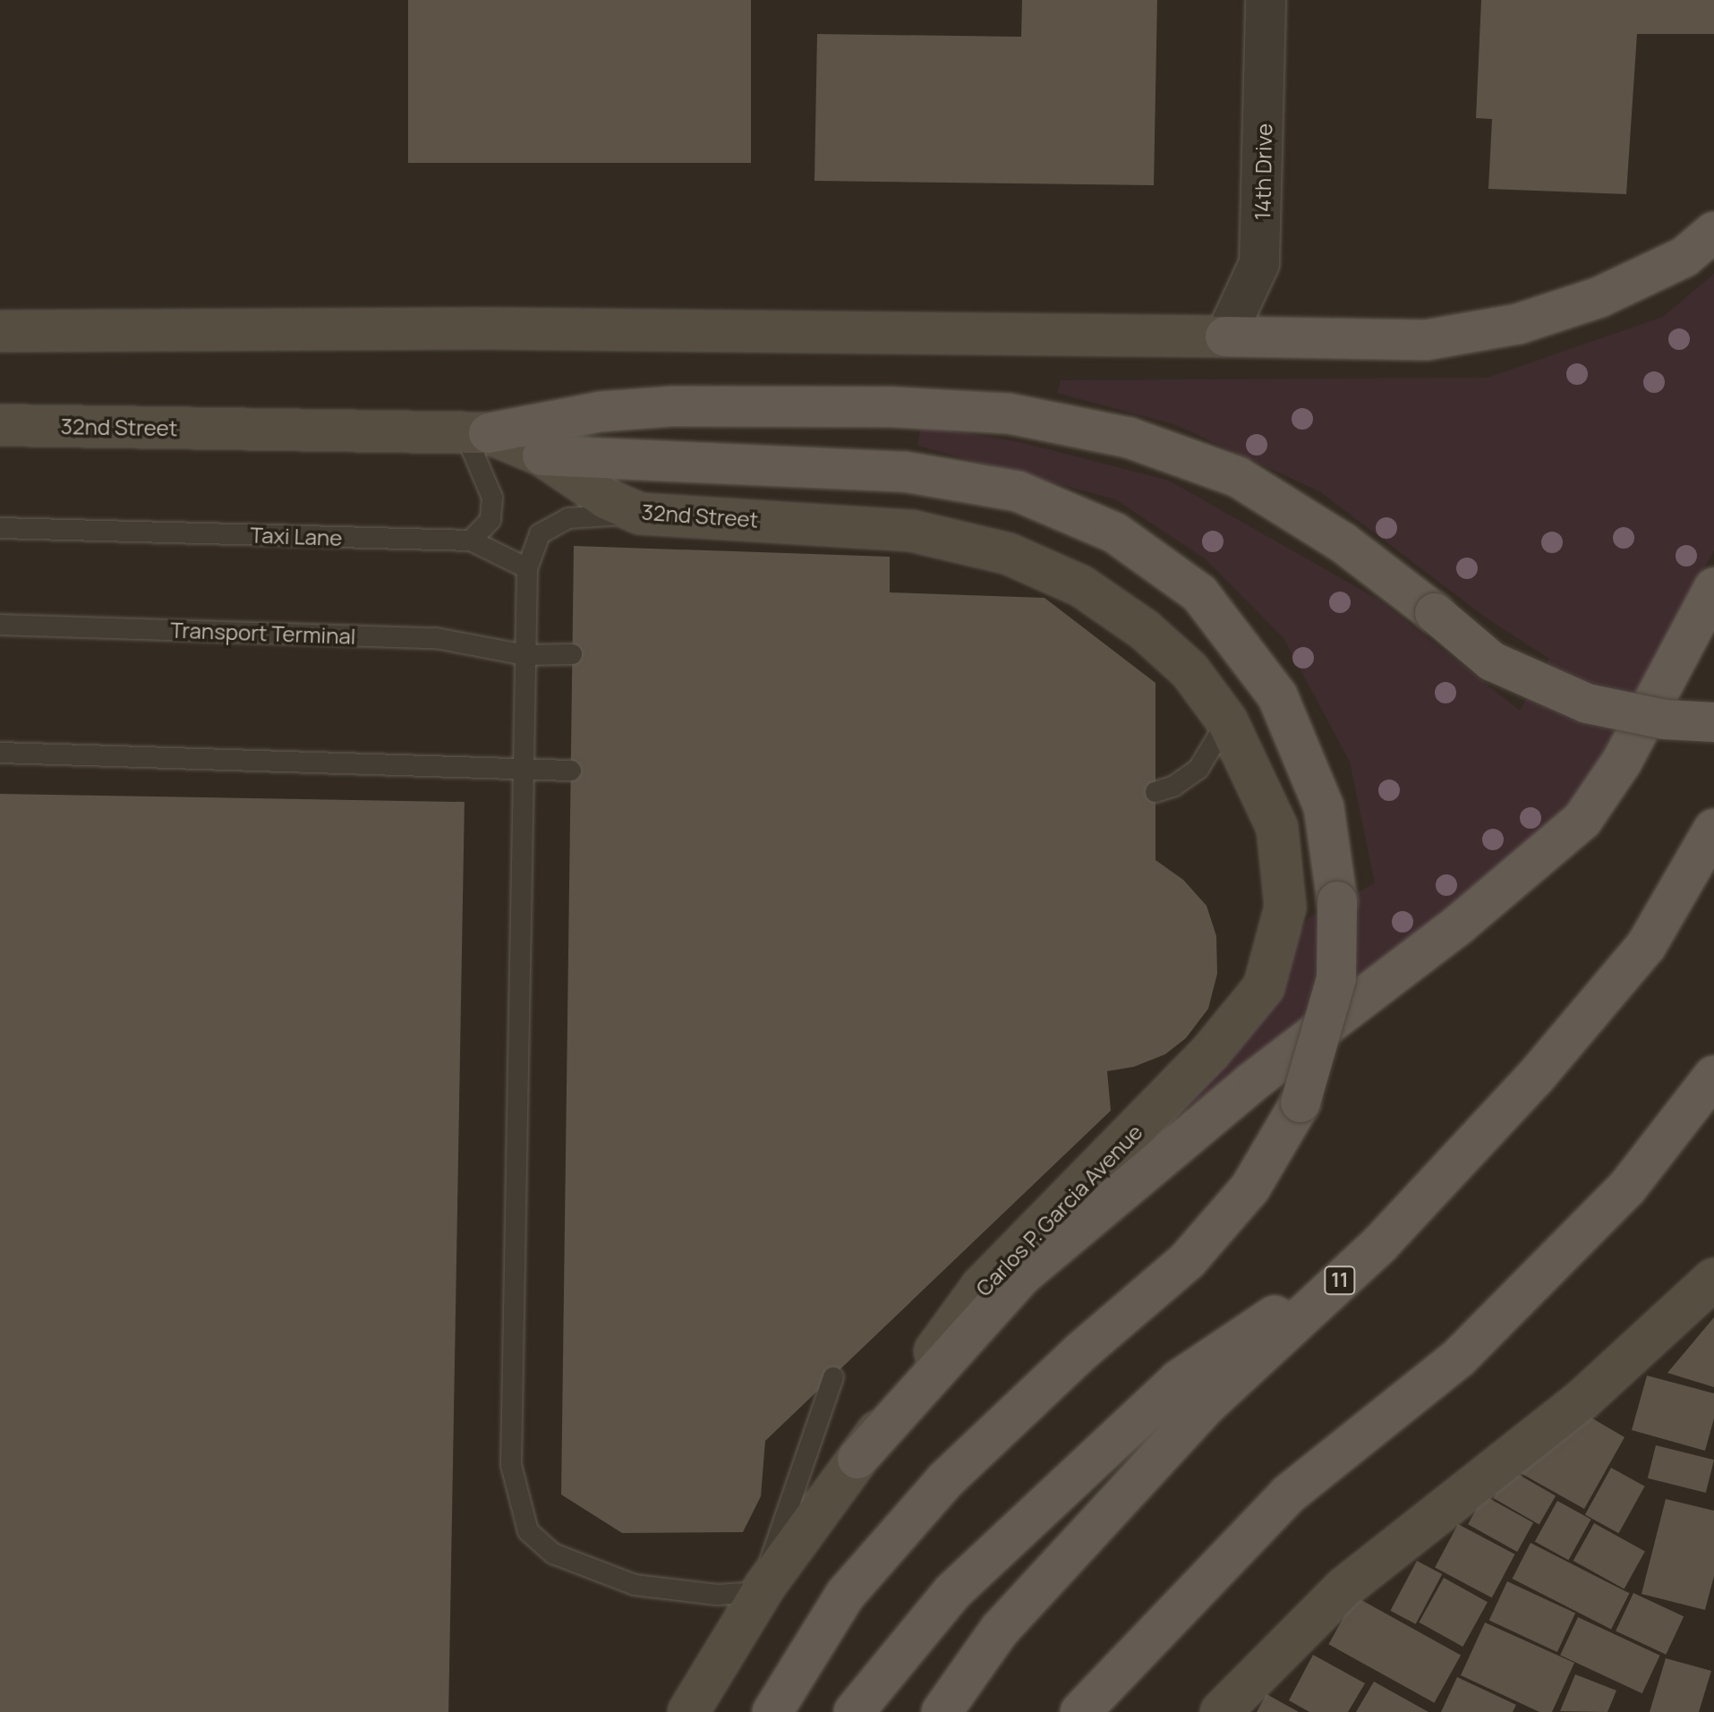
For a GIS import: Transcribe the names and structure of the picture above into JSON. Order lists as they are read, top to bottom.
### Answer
{
  "streets": {
    "main road": ["32nd Street", "Carlos P. Garcia Avenue", "11"],
    "street": ["14th Drive"],
    "lane": ["Taxi Lane", "Transport Terminal"]
  },
  "crossings": [
    ["32nd Street", "Carlos P. Garcia Avenue"]
  ]
}
